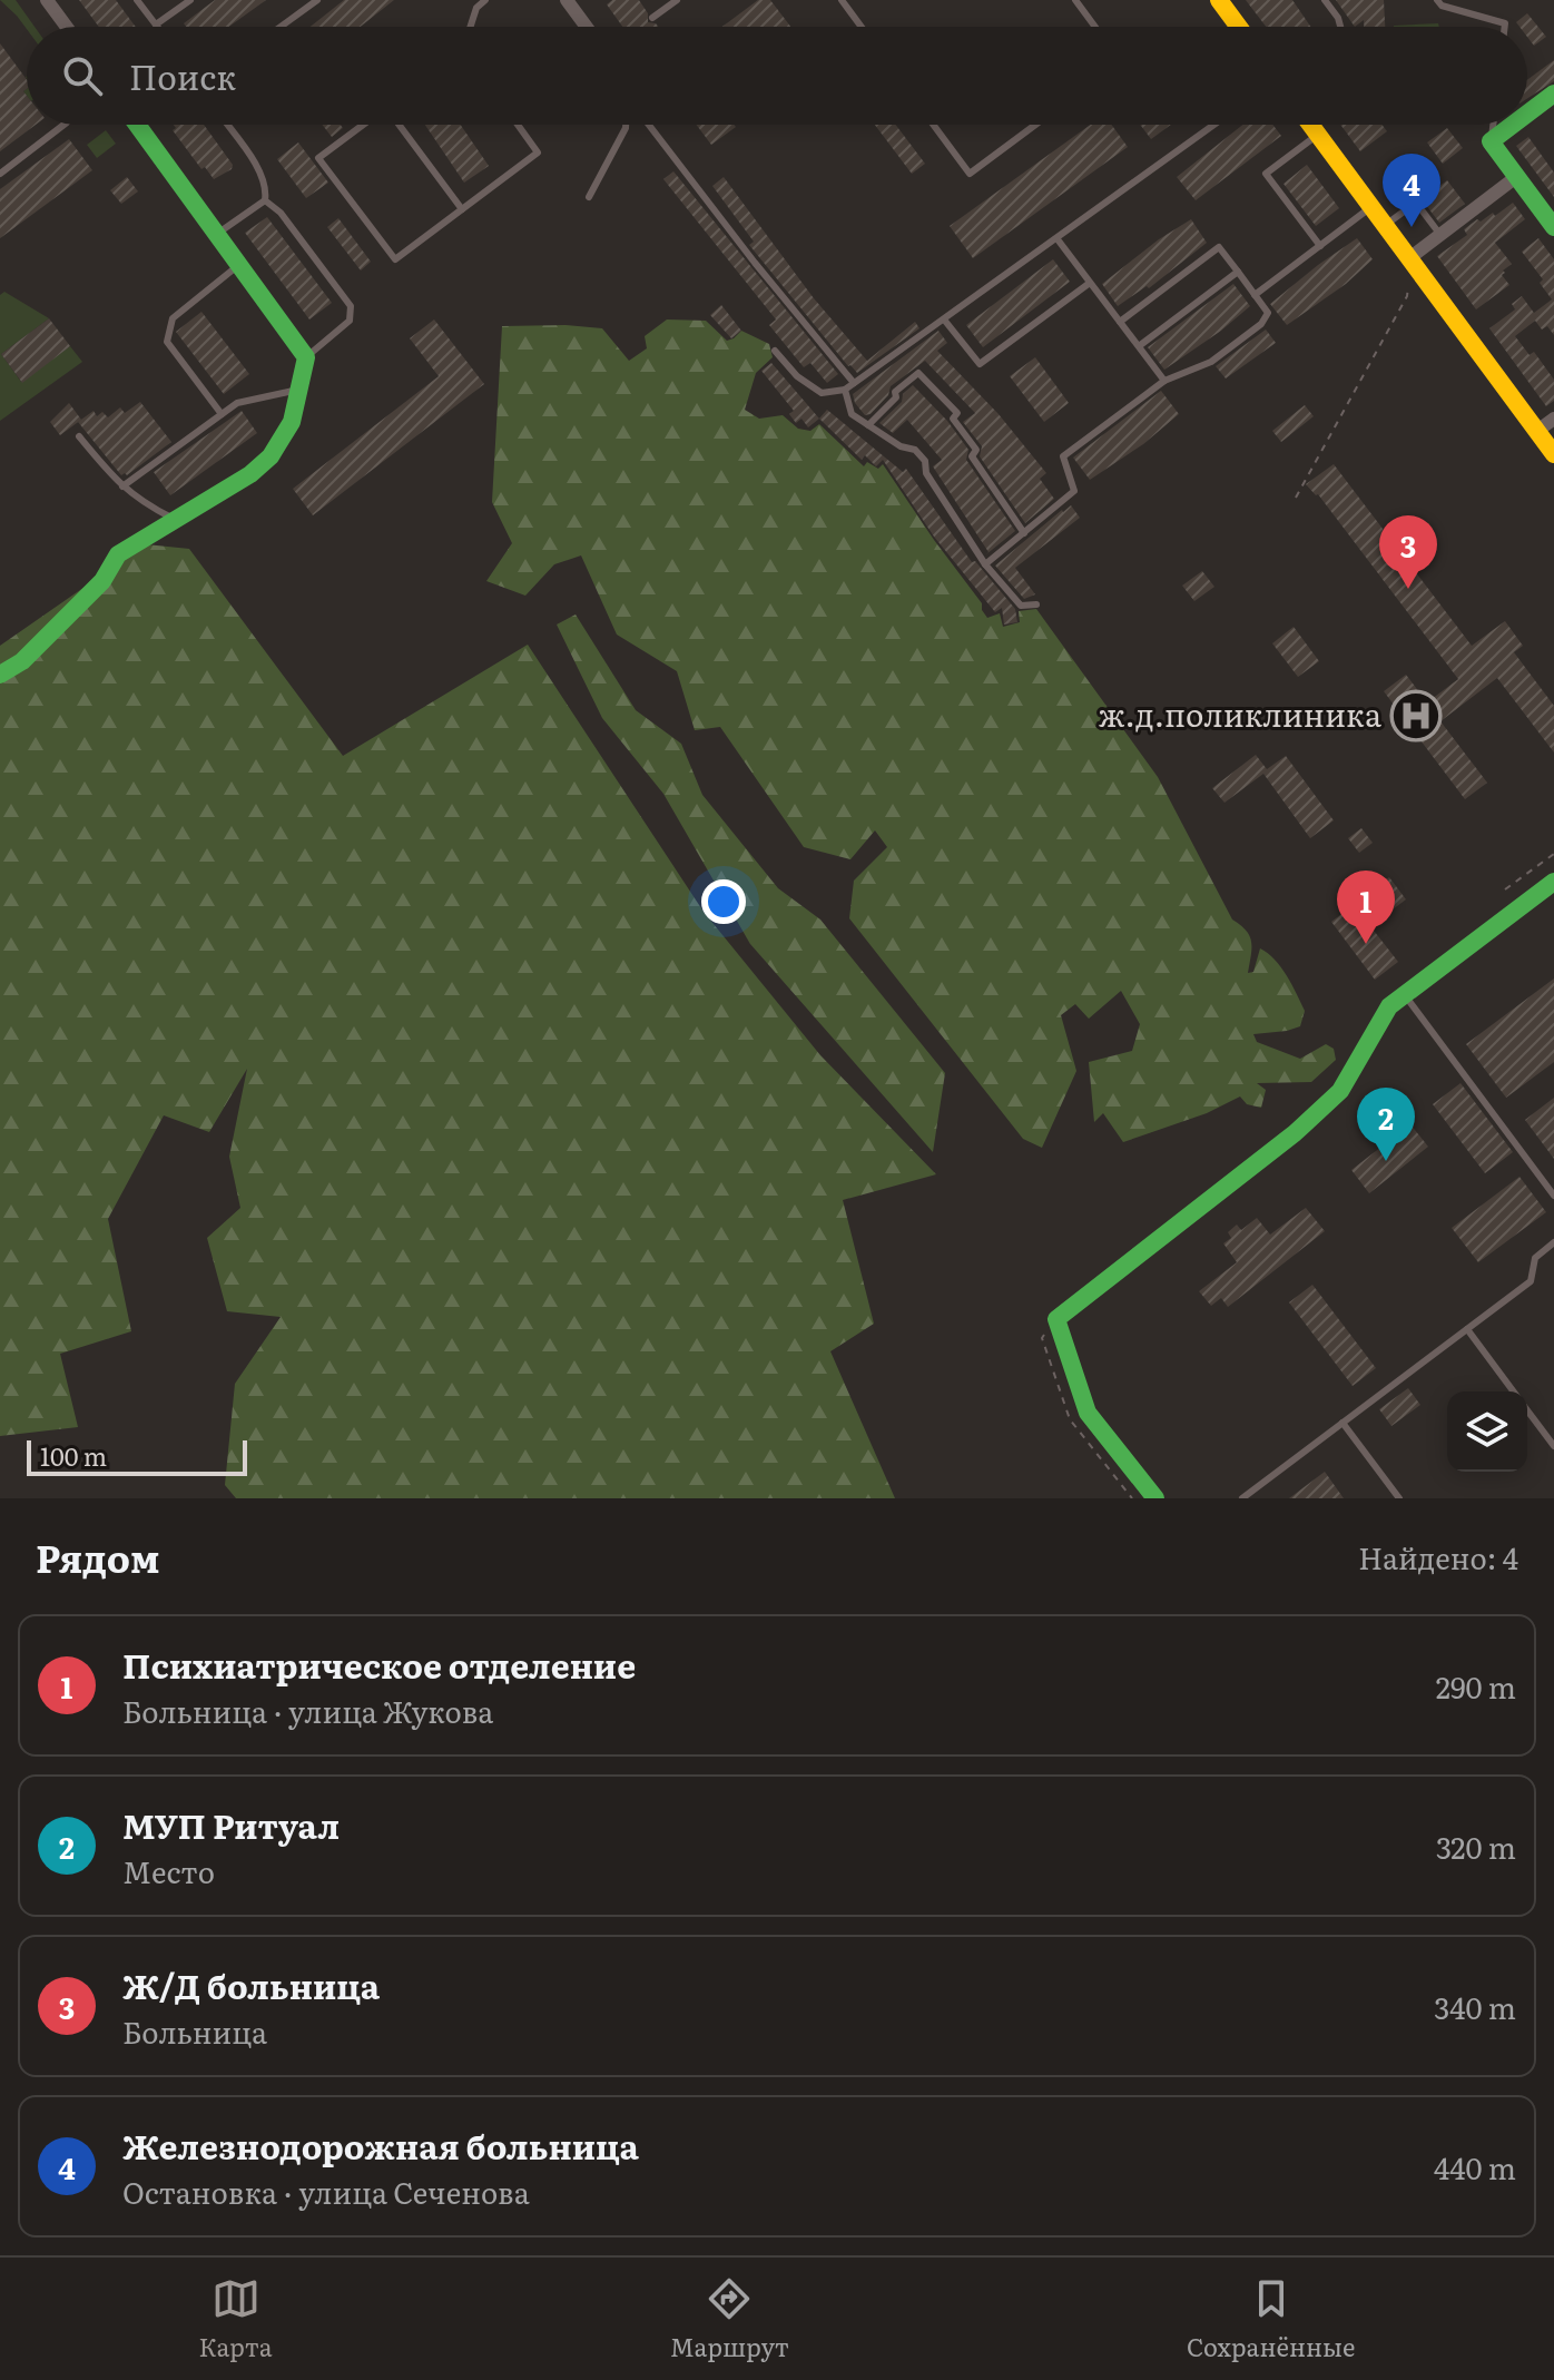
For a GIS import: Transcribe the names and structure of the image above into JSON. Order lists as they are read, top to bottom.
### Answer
{
  "places": {
    "hospital": ["ж.д.поликлиника"]
  },
  "scale_bar": "100 m",
  "page": {
    "search": "Поиск",
    "pins": [
      "4",
      "3",
      "1",
      "2"
    ],
    "scale": "100 m",
    "heading": ["Рядом", "Найдено: 4"],
    "list": [
      {
        "mark": "1",
        "name": "Психиатрическое отделение",
        "note": "Больница · улица Жукова",
        "value": "290 m"
      },
      {
        "mark": "2",
        "name": "МУП Ритуал",
        "note": "Место",
        "value": "320 m"
      },
      {
        "mark": "3",
        "name": "Ж/Д больница",
        "note": "Больница",
        "value": "340 m"
      },
      {
        "mark": "4",
        "name": "Железнодорожная больница",
        "note": "Остановка · улица Сеченова",
        "value": "440 m"
      }
    ],
    "nav": ["Карта", "Маршрут", "Сохранённые"]
  }
}
